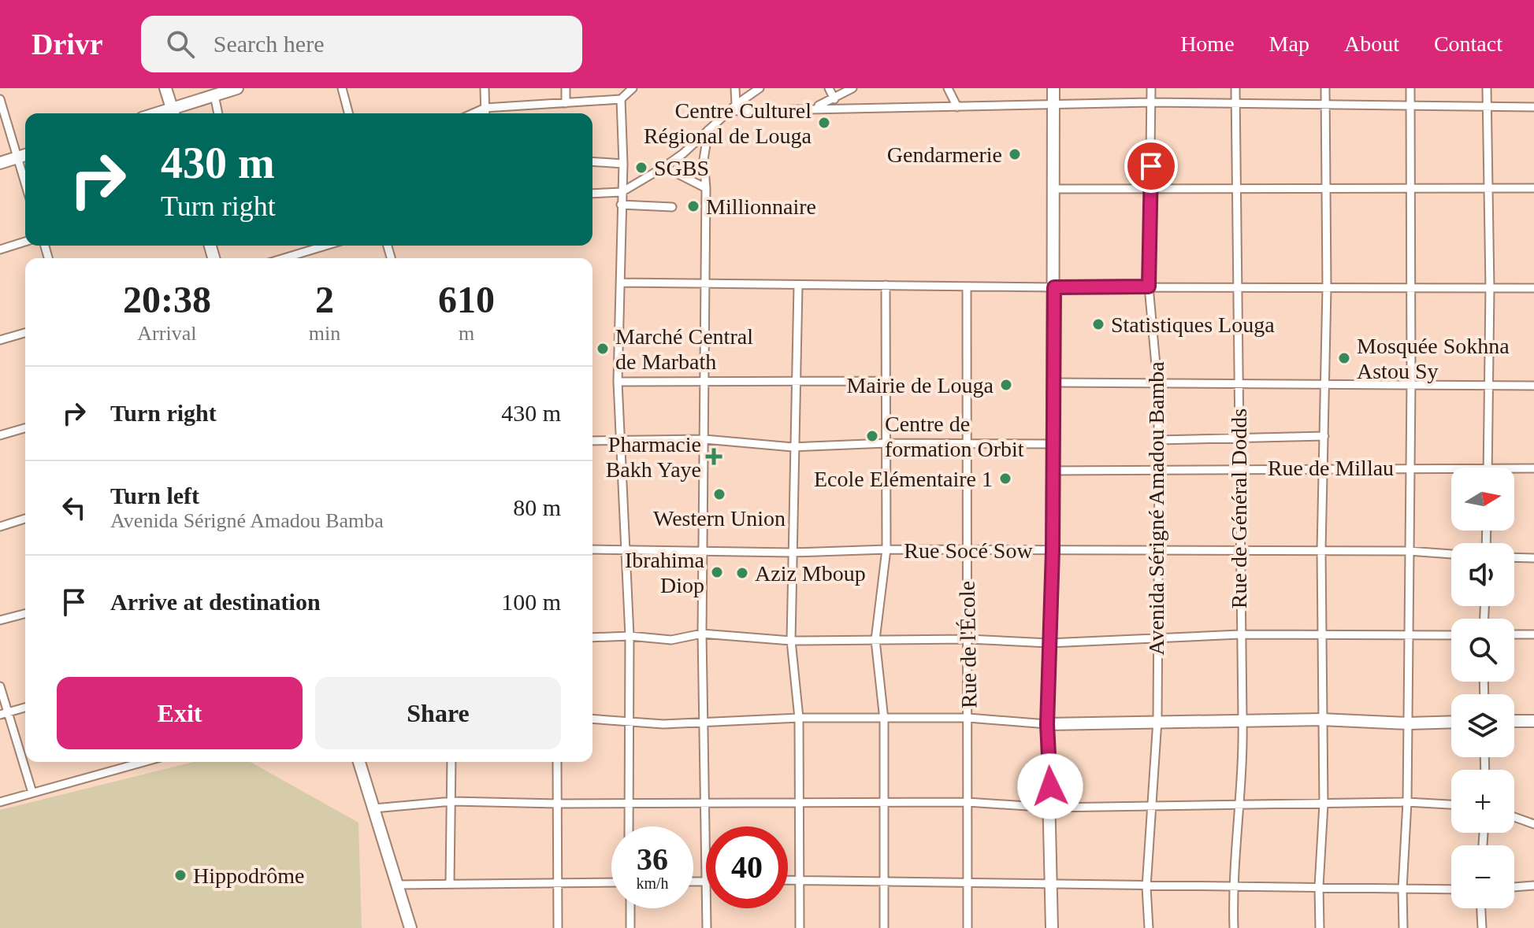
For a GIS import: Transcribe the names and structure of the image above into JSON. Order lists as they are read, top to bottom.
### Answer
{
  "streets": {
    "street": [
      "Rue de Millau",
      "Avenida Sérigné Amadou Bamba",
      "Rue de Général Dodds",
      "Rue Socé Sow",
      "Rue de l'École"
    ]
  },
  "crossings": [
    ["Rue de Millau", "Avenida Sérigné Amadou Bamba"],
    ["Rue de Millau", "Rue de Général Dodds"],
    ["Avenida Sérigné Amadou Bamba", "Rue Socé Sow"],
    ["Rue de Général Dodds", "Rue Socé Sow"],
    ["Rue Socé Sow", "Rue de l'École"]
  ],
  "places": {
    "other": [
      "Centre Culturel Régional de Louga",
      "Gendarmerie",
      "SGBS",
      "Millionnaire",
      "Statistiques Louga",
      "Marché Central de Marbath",
      "Mosquée Sokhna Astou Sy",
      "Mairie de Louga",
      "Centre de formation Orbit",
      "Ecole Elémentaire 1",
      "Western Union",
      "Ibrahima Diop",
      "Aziz Mboup",
      "Hippodrôme"
    ],
    "health": ["Pharmacie Bakh Yaye"]
  },
  "north": "right",
  "page": {
    "header": "Drivr",
    "search": "Search here",
    "nav": [
      "Home",
      "Map",
      "About",
      "Contact"
    ],
    "turn": ["430 m", "Turn right"],
    "eta": [
      "20:38",
      "Arrival",
      "2",
      "min",
      "610",
      "m"
    ],
    "list": [
      {
        "name": "Turn right",
        "value": "430 m"
      },
      {
        "name": "Turn left",
        "note": "Avenida Sérigné Amadou Bamba",
        "value": "80 m"
      },
      {
        "name": "Arrive at destination",
        "value": "100 m"
      }
    ],
    "map_buttons": ["+", "−"],
    "buttons": ["Exit", "Share"],
    "speed": "36 km/h",
    "limit": "40"
  }
}
